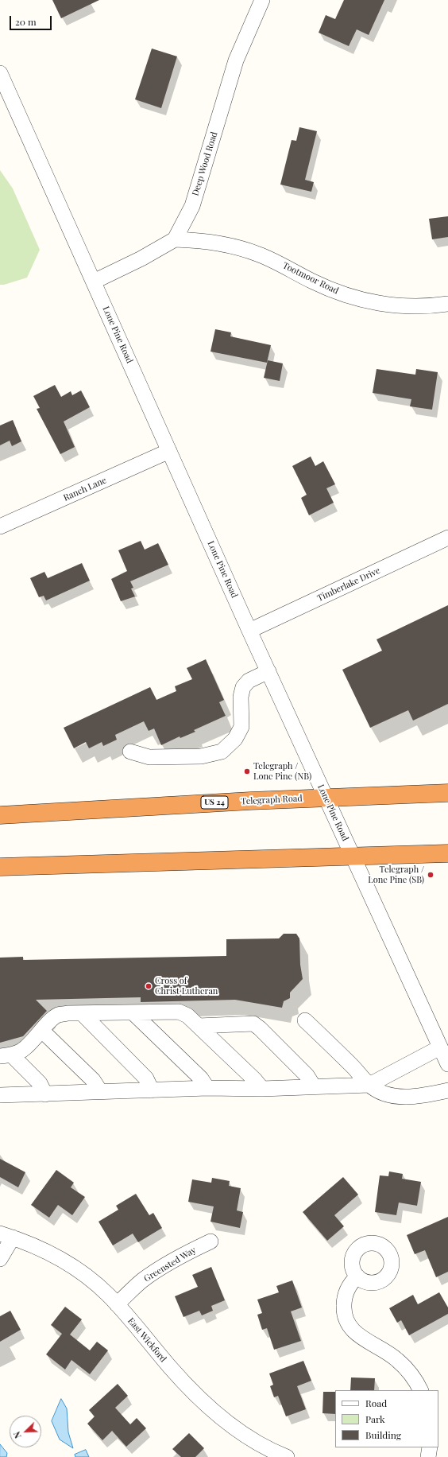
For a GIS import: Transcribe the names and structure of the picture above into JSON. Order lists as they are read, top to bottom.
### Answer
{
  "streets": {
    "highway": ["Telegraph Road", "US 24"],
    "street": [
      "Deep Wood Road",
      "Tootmoor Road",
      "Lone Pine Road",
      "Ranch Lane",
      "Timberlake Drive",
      "Greensted Way",
      "East Wickford"
    ]
  },
  "crossings": [
    ["Deep Wood Road", "Tootmoor Road"],
    ["Lone Pine Road", "Ranch Lane"],
    ["Lone Pine Road", "Timberlake Drive"],
    ["Lone Pine Road", "Telegraph Road"],
    ["Greensted Way", "East Wickford"]
  ],
  "places": ["Telegraph / Lone Pine (NB)", "Telegraph / Lone Pine (SB)", "Cross of Christ Lutheran"],
  "legend": ["Road", "Park", "Building"],
  "scale_bar": "20 m",
  "north": "bottom left"
}
